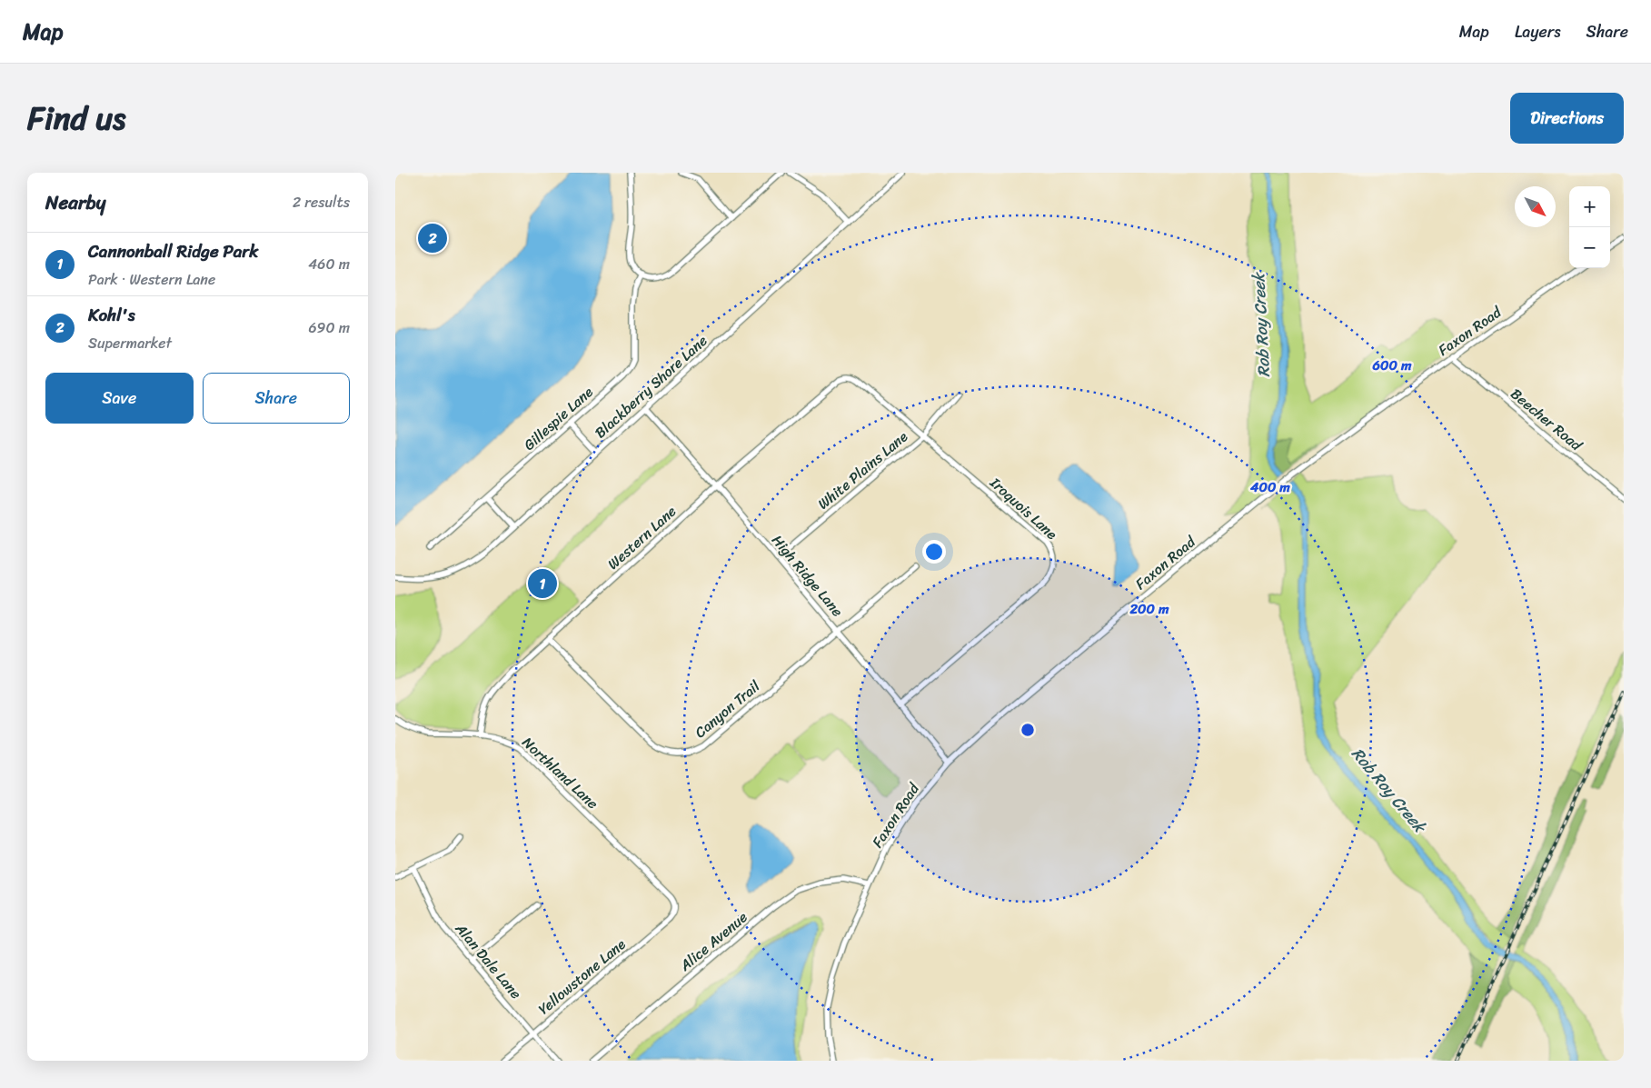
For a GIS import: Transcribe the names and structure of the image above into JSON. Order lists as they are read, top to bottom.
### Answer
{
  "streets": {
    "street": [
      "Faxon Road",
      "Blackberry Shore Lane",
      "Gillespie Lane",
      "Beecher Road",
      "White Plains Lane",
      "Iroquois Lane",
      "Western Lane",
      "High Ridge Lane",
      "Canyon Trail",
      "Northland Lane",
      "Alice Avenue",
      "Alan Dale Lane",
      "Yellowstone Lane"
    ]
  },
  "crossings": [
    ["Faxon Road", "Beecher Road"],
    ["Faxon Road", "High Ridge Lane"],
    ["Faxon Road", "Alice Avenue"],
    ["Blackberry Shore Lane", "High Ridge Lane"],
    ["White Plains Lane", "Iroquois Lane"],
    ["White Plains Lane", "High Ridge Lane"],
    ["Iroquois Lane", "Western Lane"],
    ["Iroquois Lane", "High Ridge Lane"],
    ["Western Lane", "High Ridge Lane"],
    ["Western Lane", "Canyon Trail"],
    ["Western Lane", "Northland Lane"],
    ["High Ridge Lane", "Canyon Trail"],
    ["Northland Lane", "Yellowstone Lane"],
    ["Alan Dale Lane", "Yellowstone Lane"]
  ],
  "water": ["Rob Roy Creek"],
  "north": "bottom right",
  "page": {
    "header": "Map",
    "nav": ["Map", "Layers", "Share"],
    "title": "Find us",
    "buttons": [
      "Directions",
      ["Save", "Share"]
    ],
    "heading": ["Nearby", "2 results"],
    "map_buttons": ["+", "−"],
    "pins": ["2", "1"],
    "list": [
      {
        "mark": "1",
        "name": "Cannonball Ridge Park",
        "note": "Park · Western Lane",
        "value": "460 m"
      },
      {
        "mark": "2",
        "name": "Kohl's",
        "note": "Supermarket",
        "value": "690 m"
      }
    ]
  },
  "rings": ["600 m", "400 m", "200 m"]
}
